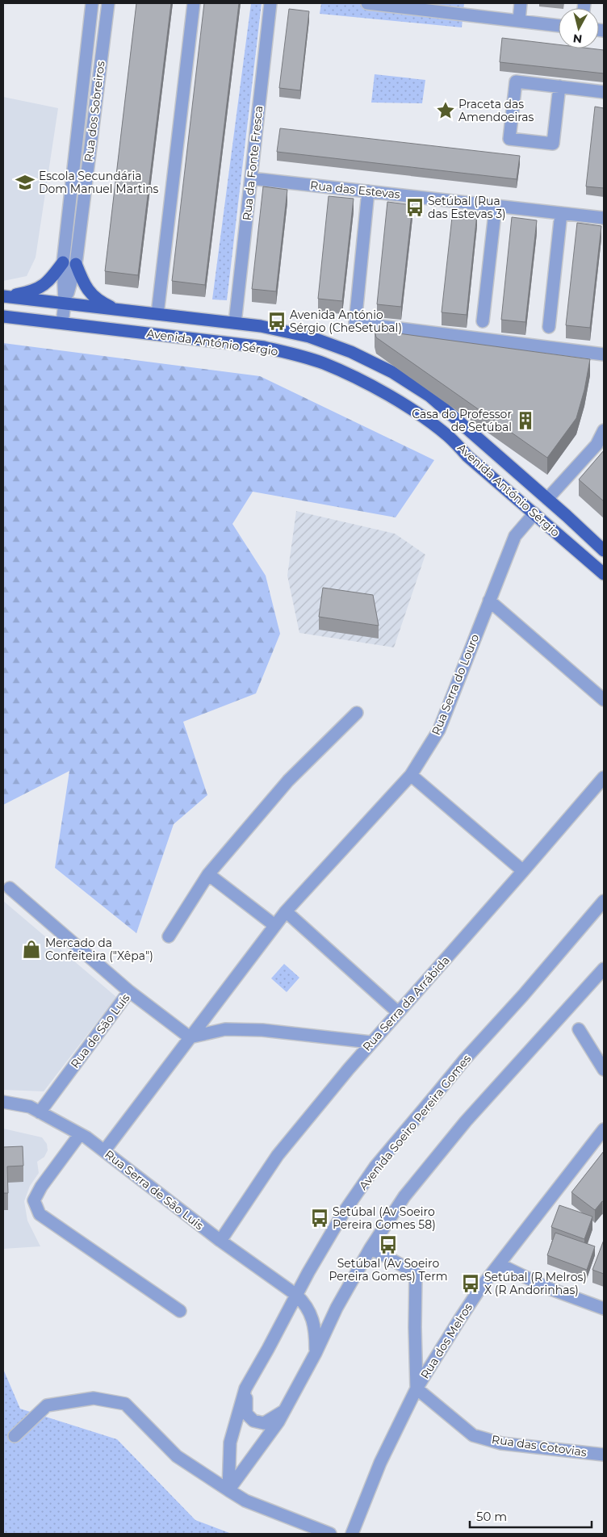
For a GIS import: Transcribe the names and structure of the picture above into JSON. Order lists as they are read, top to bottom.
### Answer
{
  "streets": {
    "main road": ["Avenida António Sérgio"],
    "street": [
      "Rua dos Sobreiros",
      "Rua da Fonte Fresca",
      "Rua das Estevas",
      "Rua Serra do Louro",
      "Rua Serra da Arrábida",
      "Rua de São Luís",
      "Avenida Soeiro Pereira Gomes",
      "Rua Serra de São Luis",
      "Rua dos Melros",
      "Rua das Cotovias"
    ]
  },
  "crossings": [
    ["Rua dos Sobreiros", "Avenida António Sérgio"],
    ["Rua da Fonte Fresca", "Rua das Estevas"],
    ["Rua da Fonte Fresca", "Avenida António Sérgio"],
    ["Avenida António Sérgio", "Rua Serra do Louro"],
    ["Rua Serra do Louro", "Rua de São Luís"],
    ["Rua Serra do Louro", "Rua Serra de São Luis"],
    ["Rua Serra da Arrábida", "Rua Serra de São Luis"],
    ["Rua de São Luís", "Rua Serra de São Luis"],
    ["Avenida Soeiro Pereira Gomes", "Rua Serra de São Luis"],
    ["Rua dos Melros", "Rua das Cotovias"]
  ],
  "places": {
    "place": ["Praceta das Amendoeiras"],
    "school or university": ["Escola Secundária Dom Manuel Martins"],
    "bus stop": [
      "Setúbal (Rua das Estevas 3)",
      "Avenida António Sérgio (CheSetubal)",
      "Setúbal (Av Soeiro Pereira Gomes 58)",
      "Setúbal (Av Soeiro Pereira Gomes) Term",
      "Setúbal (R Melros) X (R Andorinhas)"
    ],
    "building": ["Casa do Professor de Setúbal"],
    "shop": ["Mercado da Confeiteira (\"Xêpa\")"]
  },
  "scale_bar": "50 m",
  "north": "bottom"
}
